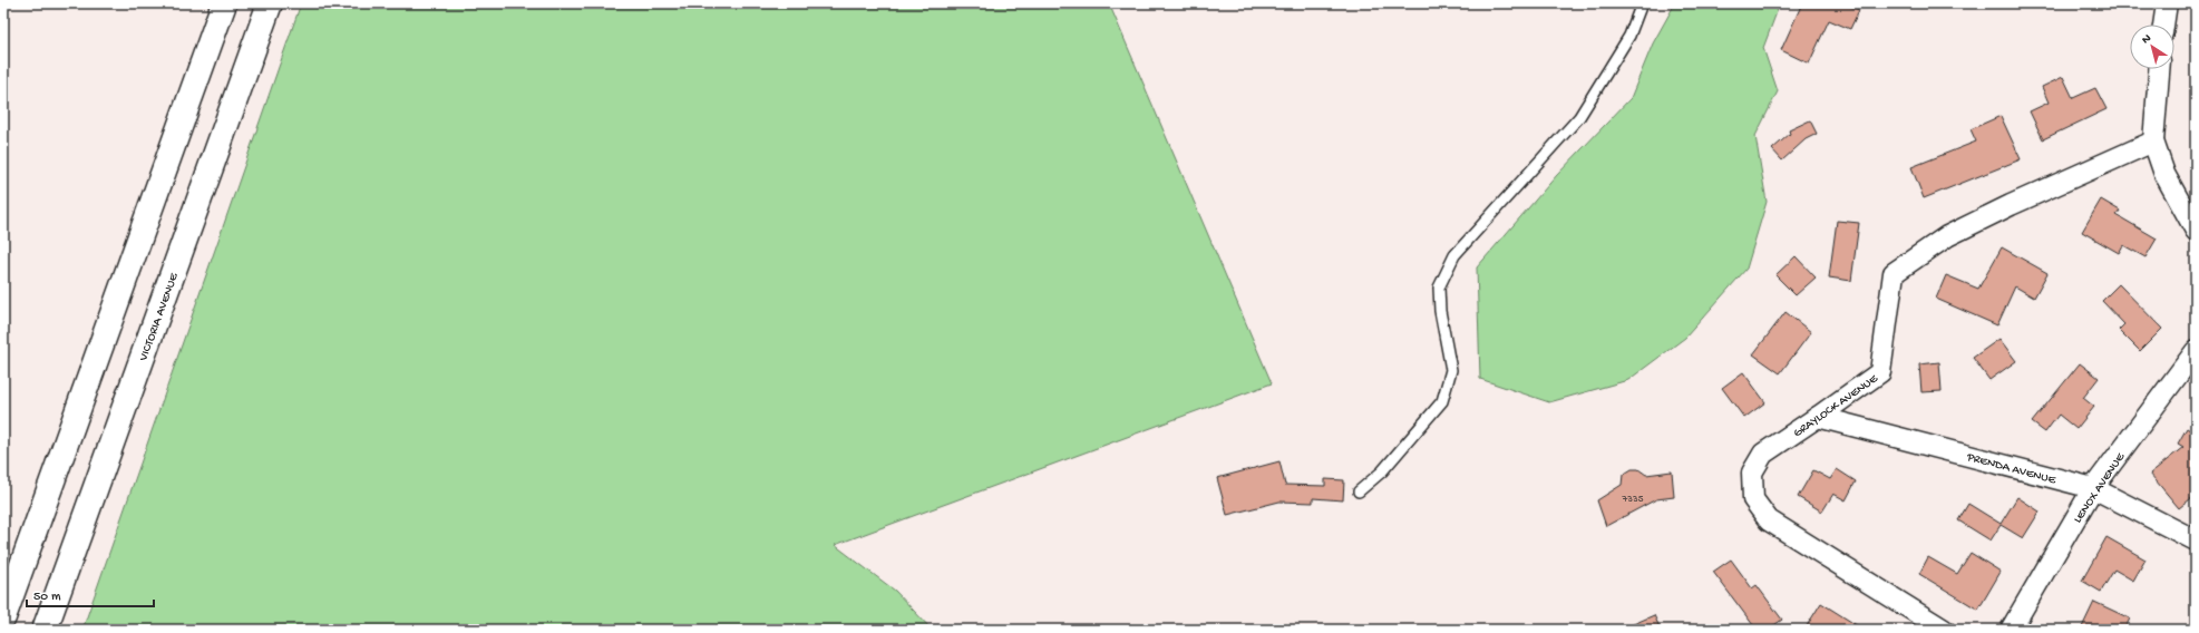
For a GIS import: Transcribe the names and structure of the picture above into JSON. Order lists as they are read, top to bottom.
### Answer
{
  "streets": {
    "main road": ["VICTORIA AVENUE"],
    "street": ["GRAYLOCK AVENUE", "PRENDA AVENUE", "LENOX AVENUE"]
  },
  "crossings": [
    ["GRAYLOCK AVENUE", "PRENDA AVENUE"],
    ["PRENDA AVENUE", "LENOX AVENUE"]
  ],
  "house_numbers": ["7335"],
  "scale_bar": "50 m",
  "north": "top left"
}
